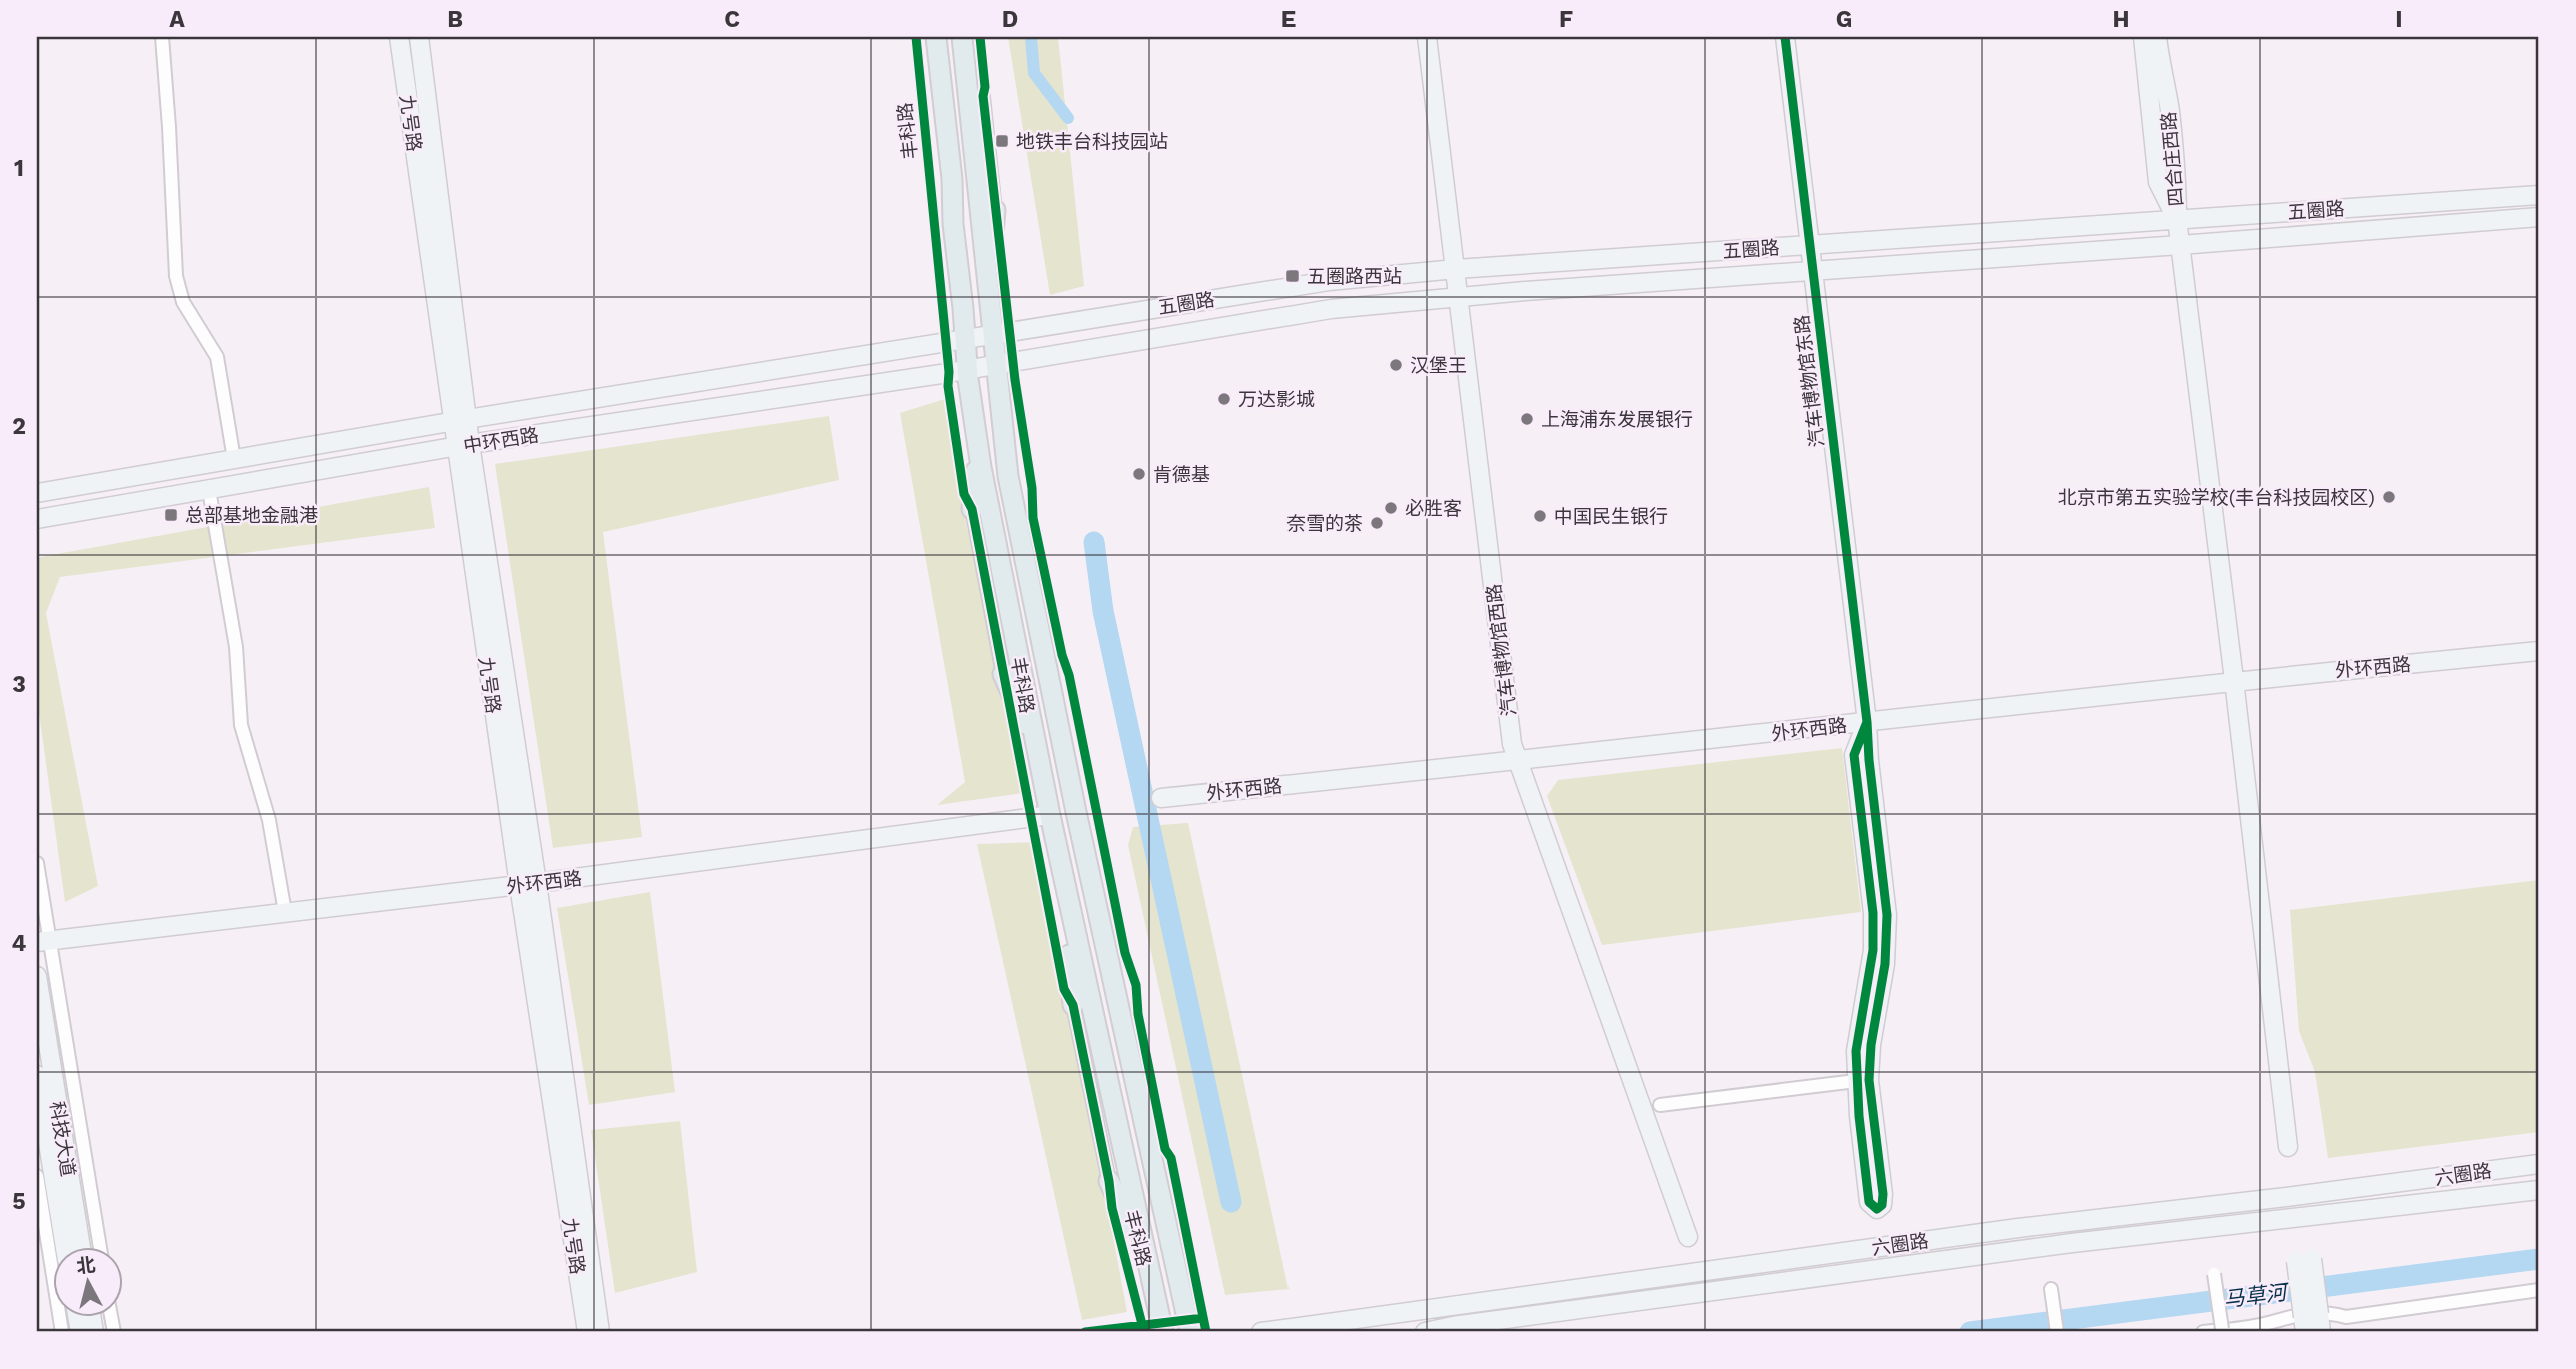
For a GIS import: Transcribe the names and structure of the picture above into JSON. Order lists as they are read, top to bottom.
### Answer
{
  "streets": {
    "main road": ["丰科路"],
    "street": [
      "九号路",
      "四合庄西路",
      "五圈路",
      "汽车博物馆东路",
      "中环西路",
      "汽车博物馆西路",
      "外环西路",
      "科技大道",
      "六圈路"
    ]
  },
  "crossings": [
    ["九号路", "中环西路"],
    ["九号路", "外环西路"],
    ["丰科路", "五圈路"],
    ["丰科路", "中环西路"],
    ["丰科路", "外环西路"],
    ["四合庄西路", "五圈路"],
    ["五圈路", "汽车博物馆东路"],
    ["五圈路", "中环西路"],
    ["五圈路", "汽车博物馆西路"],
    ["汽车博物馆东路", "外环西路"],
    ["汽车博物馆西路", "外环西路"]
  ],
  "water": ["马草河"],
  "places": {
    "transit": ["地铁丰台科技园站", "五圈路西站", "总部基地金融港"],
    "other": [
      "汉堡王",
      "万达影城",
      "上海浦东发展银行",
      "肯德基",
      "北京市第五实验学校(丰台科技园校区)",
      "必胜客",
      "中国民生银行",
      "奈雪的茶"
    ]
  },
  "north": "top",
  "grid": {
    "columns": [
      "A",
      "B",
      "C",
      "D",
      "E",
      "F",
      "G",
      "H",
      "I"
    ],
    "rows": [
      "1",
      "2",
      "3",
      "4",
      "5"
    ]
  }
}
